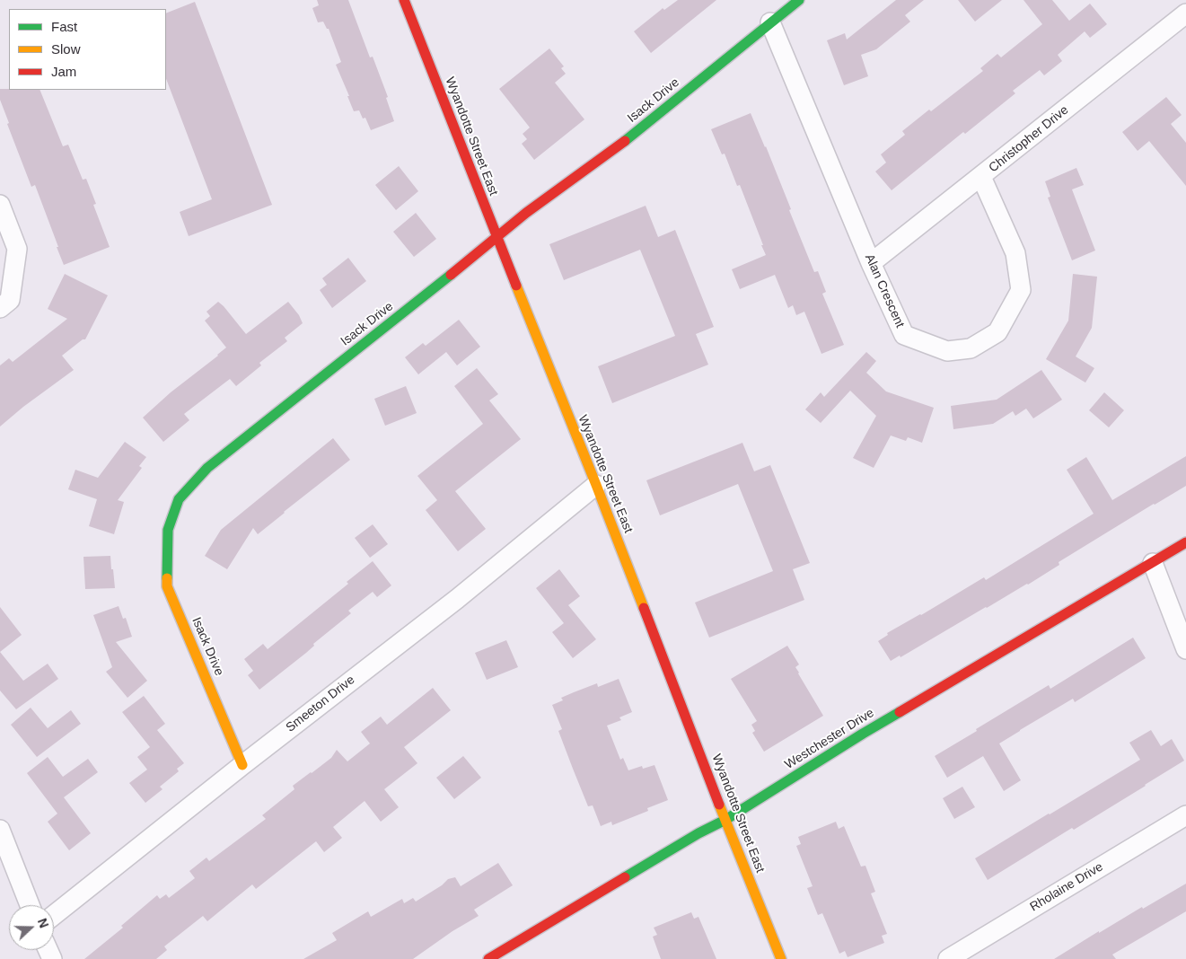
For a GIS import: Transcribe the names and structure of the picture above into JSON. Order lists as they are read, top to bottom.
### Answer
{
  "streets": {
    "street": [
      "Isack Drive",
      "Wyandotte Street East",
      "Christopher Drive",
      "Alan Crescent",
      "Smeeton Drive",
      "Westchester Drive",
      "Rholaine Drive"
    ]
  },
  "crossings": [
    ["Isack Drive", "Wyandotte Street East"],
    ["Isack Drive", "Alan Crescent"],
    ["Isack Drive", "Smeeton Drive"],
    ["Wyandotte Street East", "Smeeton Drive"],
    ["Wyandotte Street East", "Westchester Drive"],
    ["Christopher Drive", "Alan Crescent"]
  ],
  "legend": ["Fast", "Slow", "Jam"],
  "north": "right"
}
